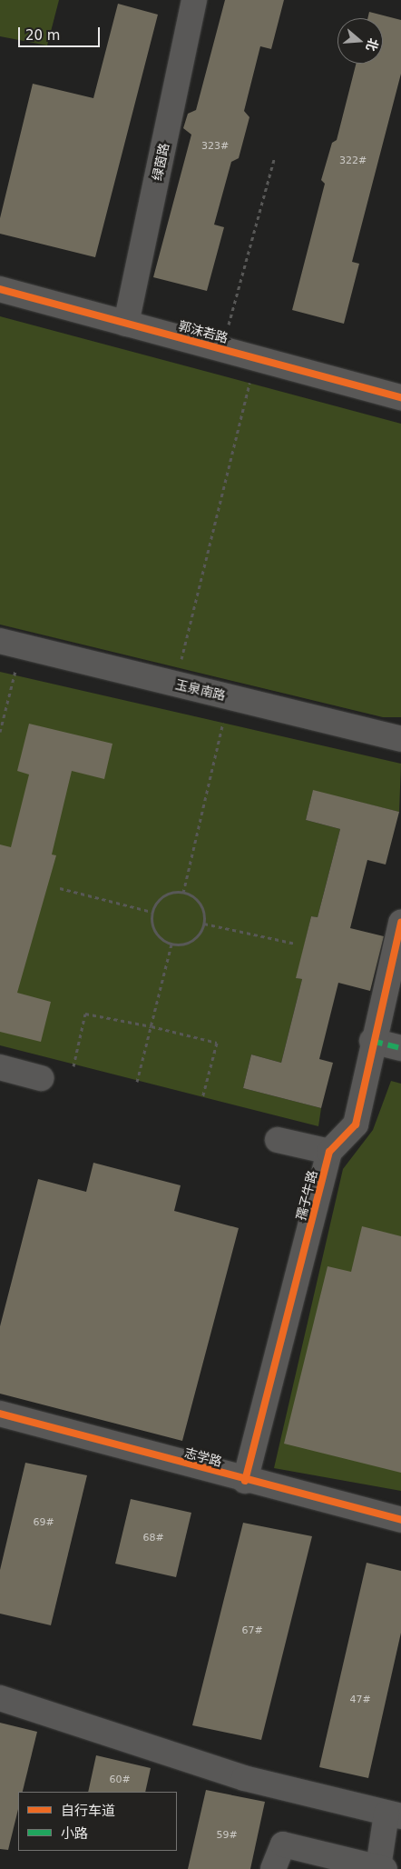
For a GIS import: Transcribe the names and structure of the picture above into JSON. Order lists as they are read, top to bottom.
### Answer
{
  "streets": {
    "street": [
      "绿茵路",
      "郭沫若路",
      "玉泉南路",
      "孺子牛路",
      "志学路"
    ]
  },
  "crossings": [
    ["绿茵路", "郭沫若路"],
    ["孺子牛路", "志学路"]
  ],
  "house_numbers": [
    "323#",
    "322#",
    "69#",
    "68#",
    "67#",
    "47#",
    "60#",
    "59#"
  ],
  "legend": ["自行车道", "小路"],
  "scale_bar": "20 m",
  "north": "right"
}
